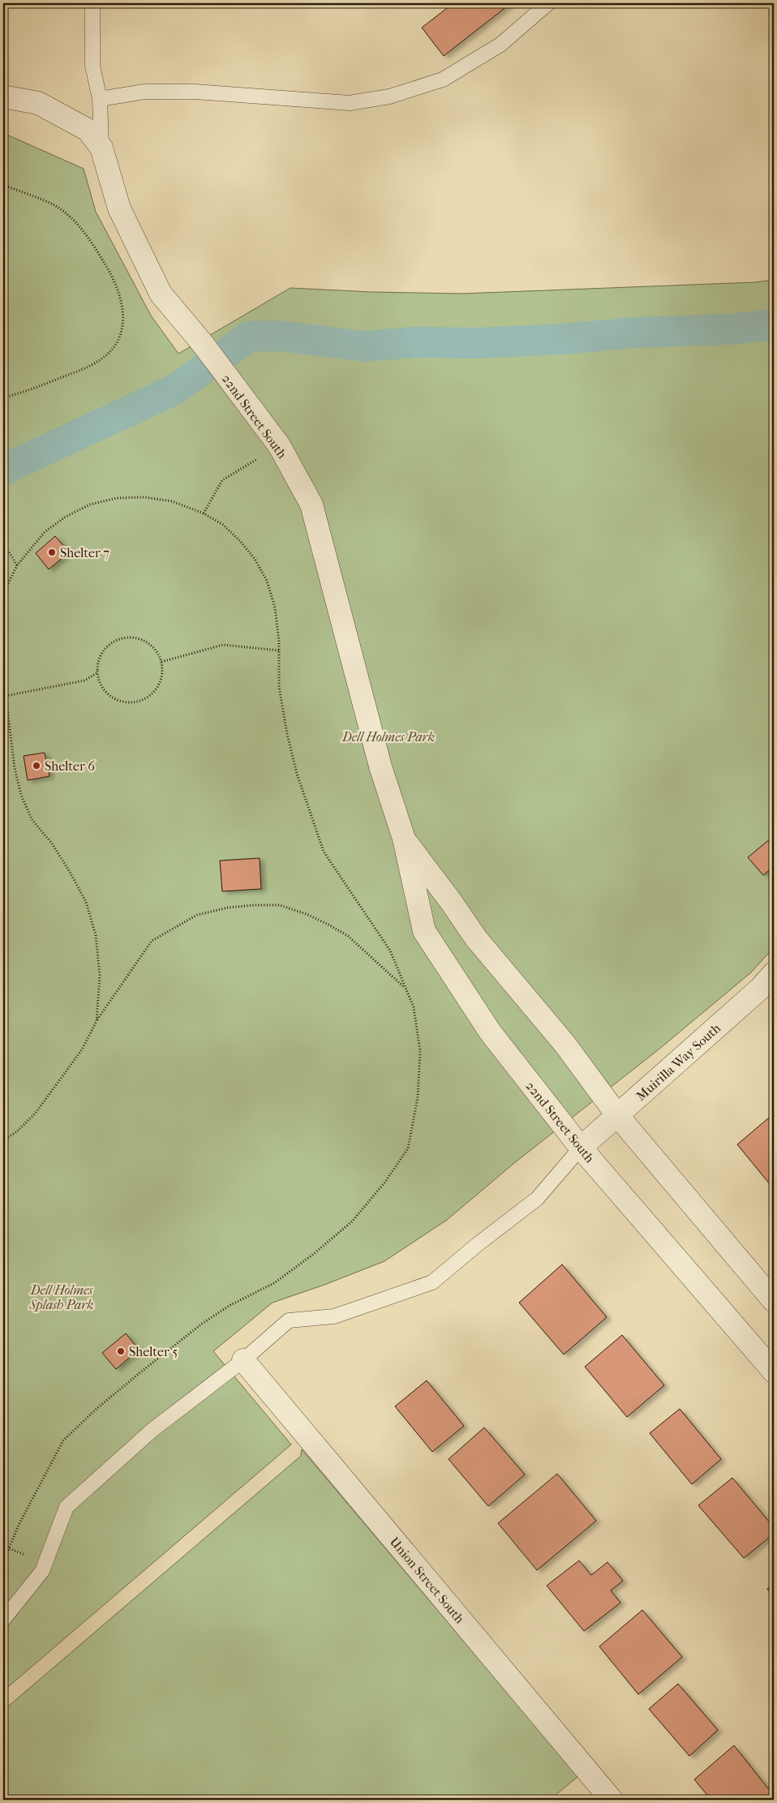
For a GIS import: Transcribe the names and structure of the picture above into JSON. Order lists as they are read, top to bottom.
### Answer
{
  "streets": {
    "street": ["22nd Street South", "Muirilla Way South", "Union Street South"]
  },
  "crossings": [
    ["22nd Street South", "Muirilla Way South"]
  ],
  "parks": ["Dell Holmes Park", "Dell Holmes Splash Park"],
  "places": ["Shelter 7", "Shelter 6", "Shelter 5"]
}
